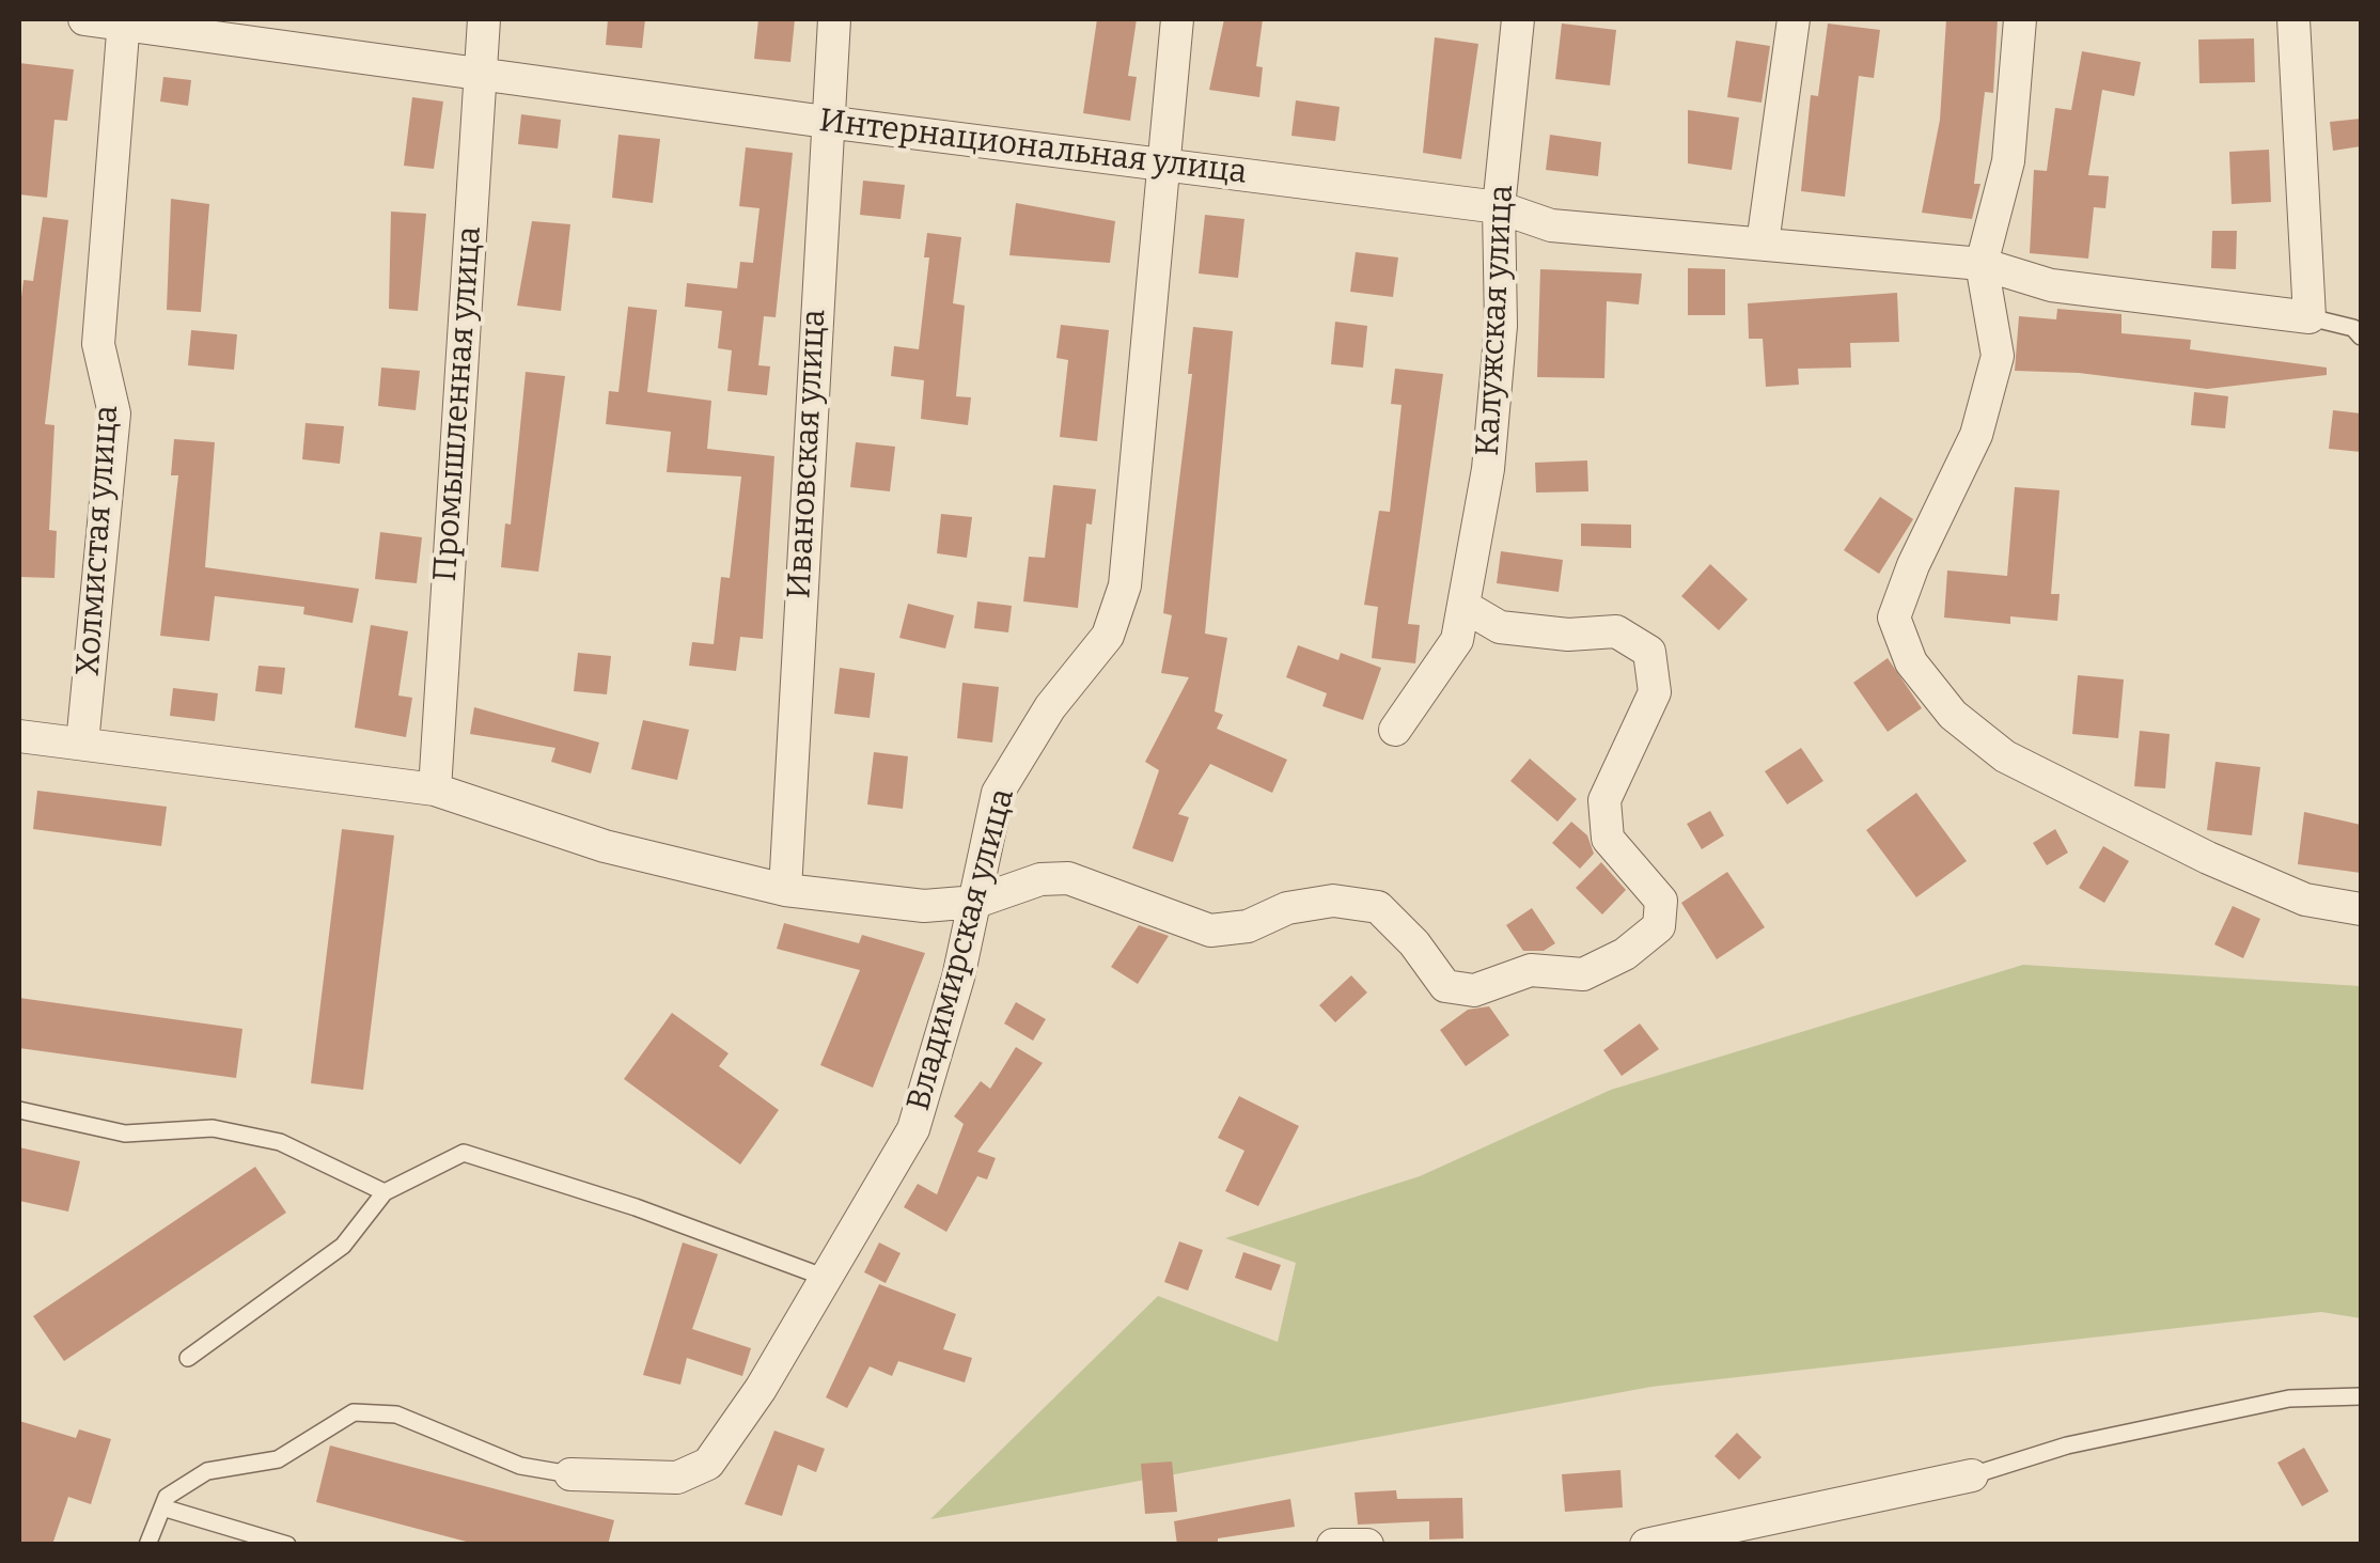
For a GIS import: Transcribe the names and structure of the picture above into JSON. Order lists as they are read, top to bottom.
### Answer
{
  "streets": {
    "street": [
      "Интернациональная улица",
      "Калужская улица",
      "Промышленная улица",
      "Ивановская улица",
      "Холмистая улица",
      "Владимирская улица"
    ]
  },
  "crossings": [
    ["Интернациональная улица", "Калужская улица"],
    ["Интернациональная улица", "Промышленная улица"],
    ["Интернациональная улица", "Ивановская улица"],
    ["Интернациональная улица", "Холмистая улица"],
    ["Интернациональная улица", "Владимирская улица"]
  ]
}
